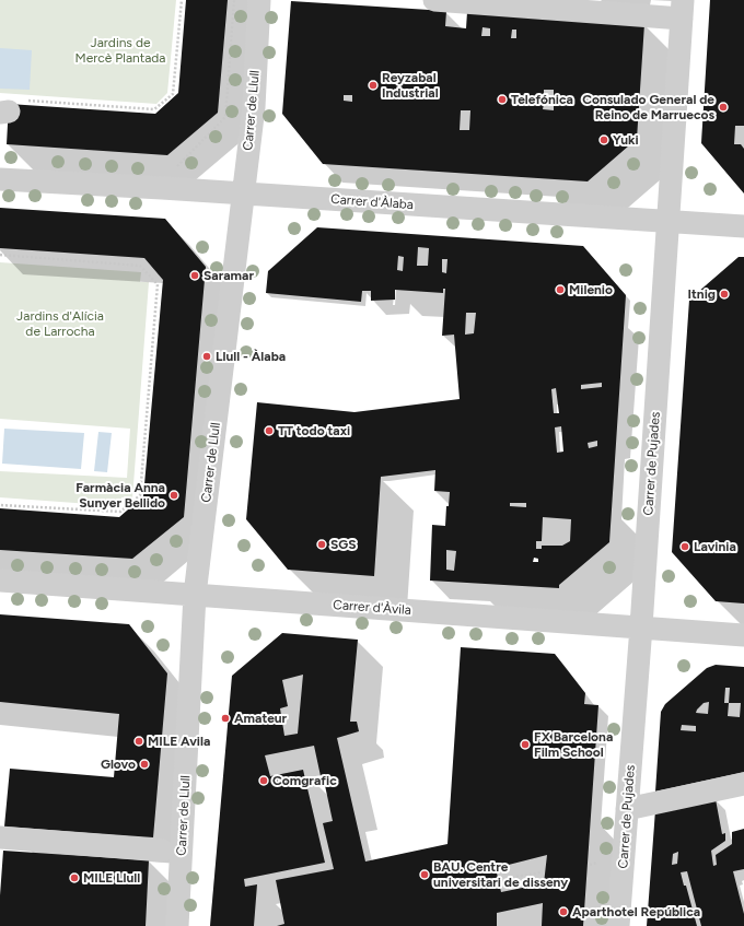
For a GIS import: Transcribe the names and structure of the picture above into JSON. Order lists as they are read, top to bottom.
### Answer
{
  "streets": {
    "street": [
      "Carrer de Llull",
      "Carrer d'Àlaba",
      "Carrer de Pujades",
      "Carrer d'Àvila"
    ]
  },
  "crossings": [
    ["Carrer de Llull", "Carrer d'Àlaba"],
    ["Carrer de Llull", "Carrer d'Àvila"],
    ["Carrer d'Àlaba", "Carrer de Pujades"],
    ["Carrer de Pujades", "Carrer d'Àvila"]
  ],
  "parks": ["Jardins de Mercè Plantada", "Jardins d'Alícia de Larrocha"],
  "places": [
    "Reyzabal Industrial",
    "Telefónica",
    "Consulado General de Reino de Marruecos",
    "Yuki",
    "Saramar",
    "Milenio",
    "Itnig",
    "Llull - Àlaba",
    "TT todo taxi",
    "Farmàcia Anna Sunyer Bellido",
    "SGS",
    "Lavinia",
    "Amateur",
    "MILE Avila",
    "FX Barcelona Film School",
    "Glovo",
    "Comgrafic",
    "BAU. Centre universitari de disseny",
    "MILE Llull",
    "Aparthotel República"
  ]
}
